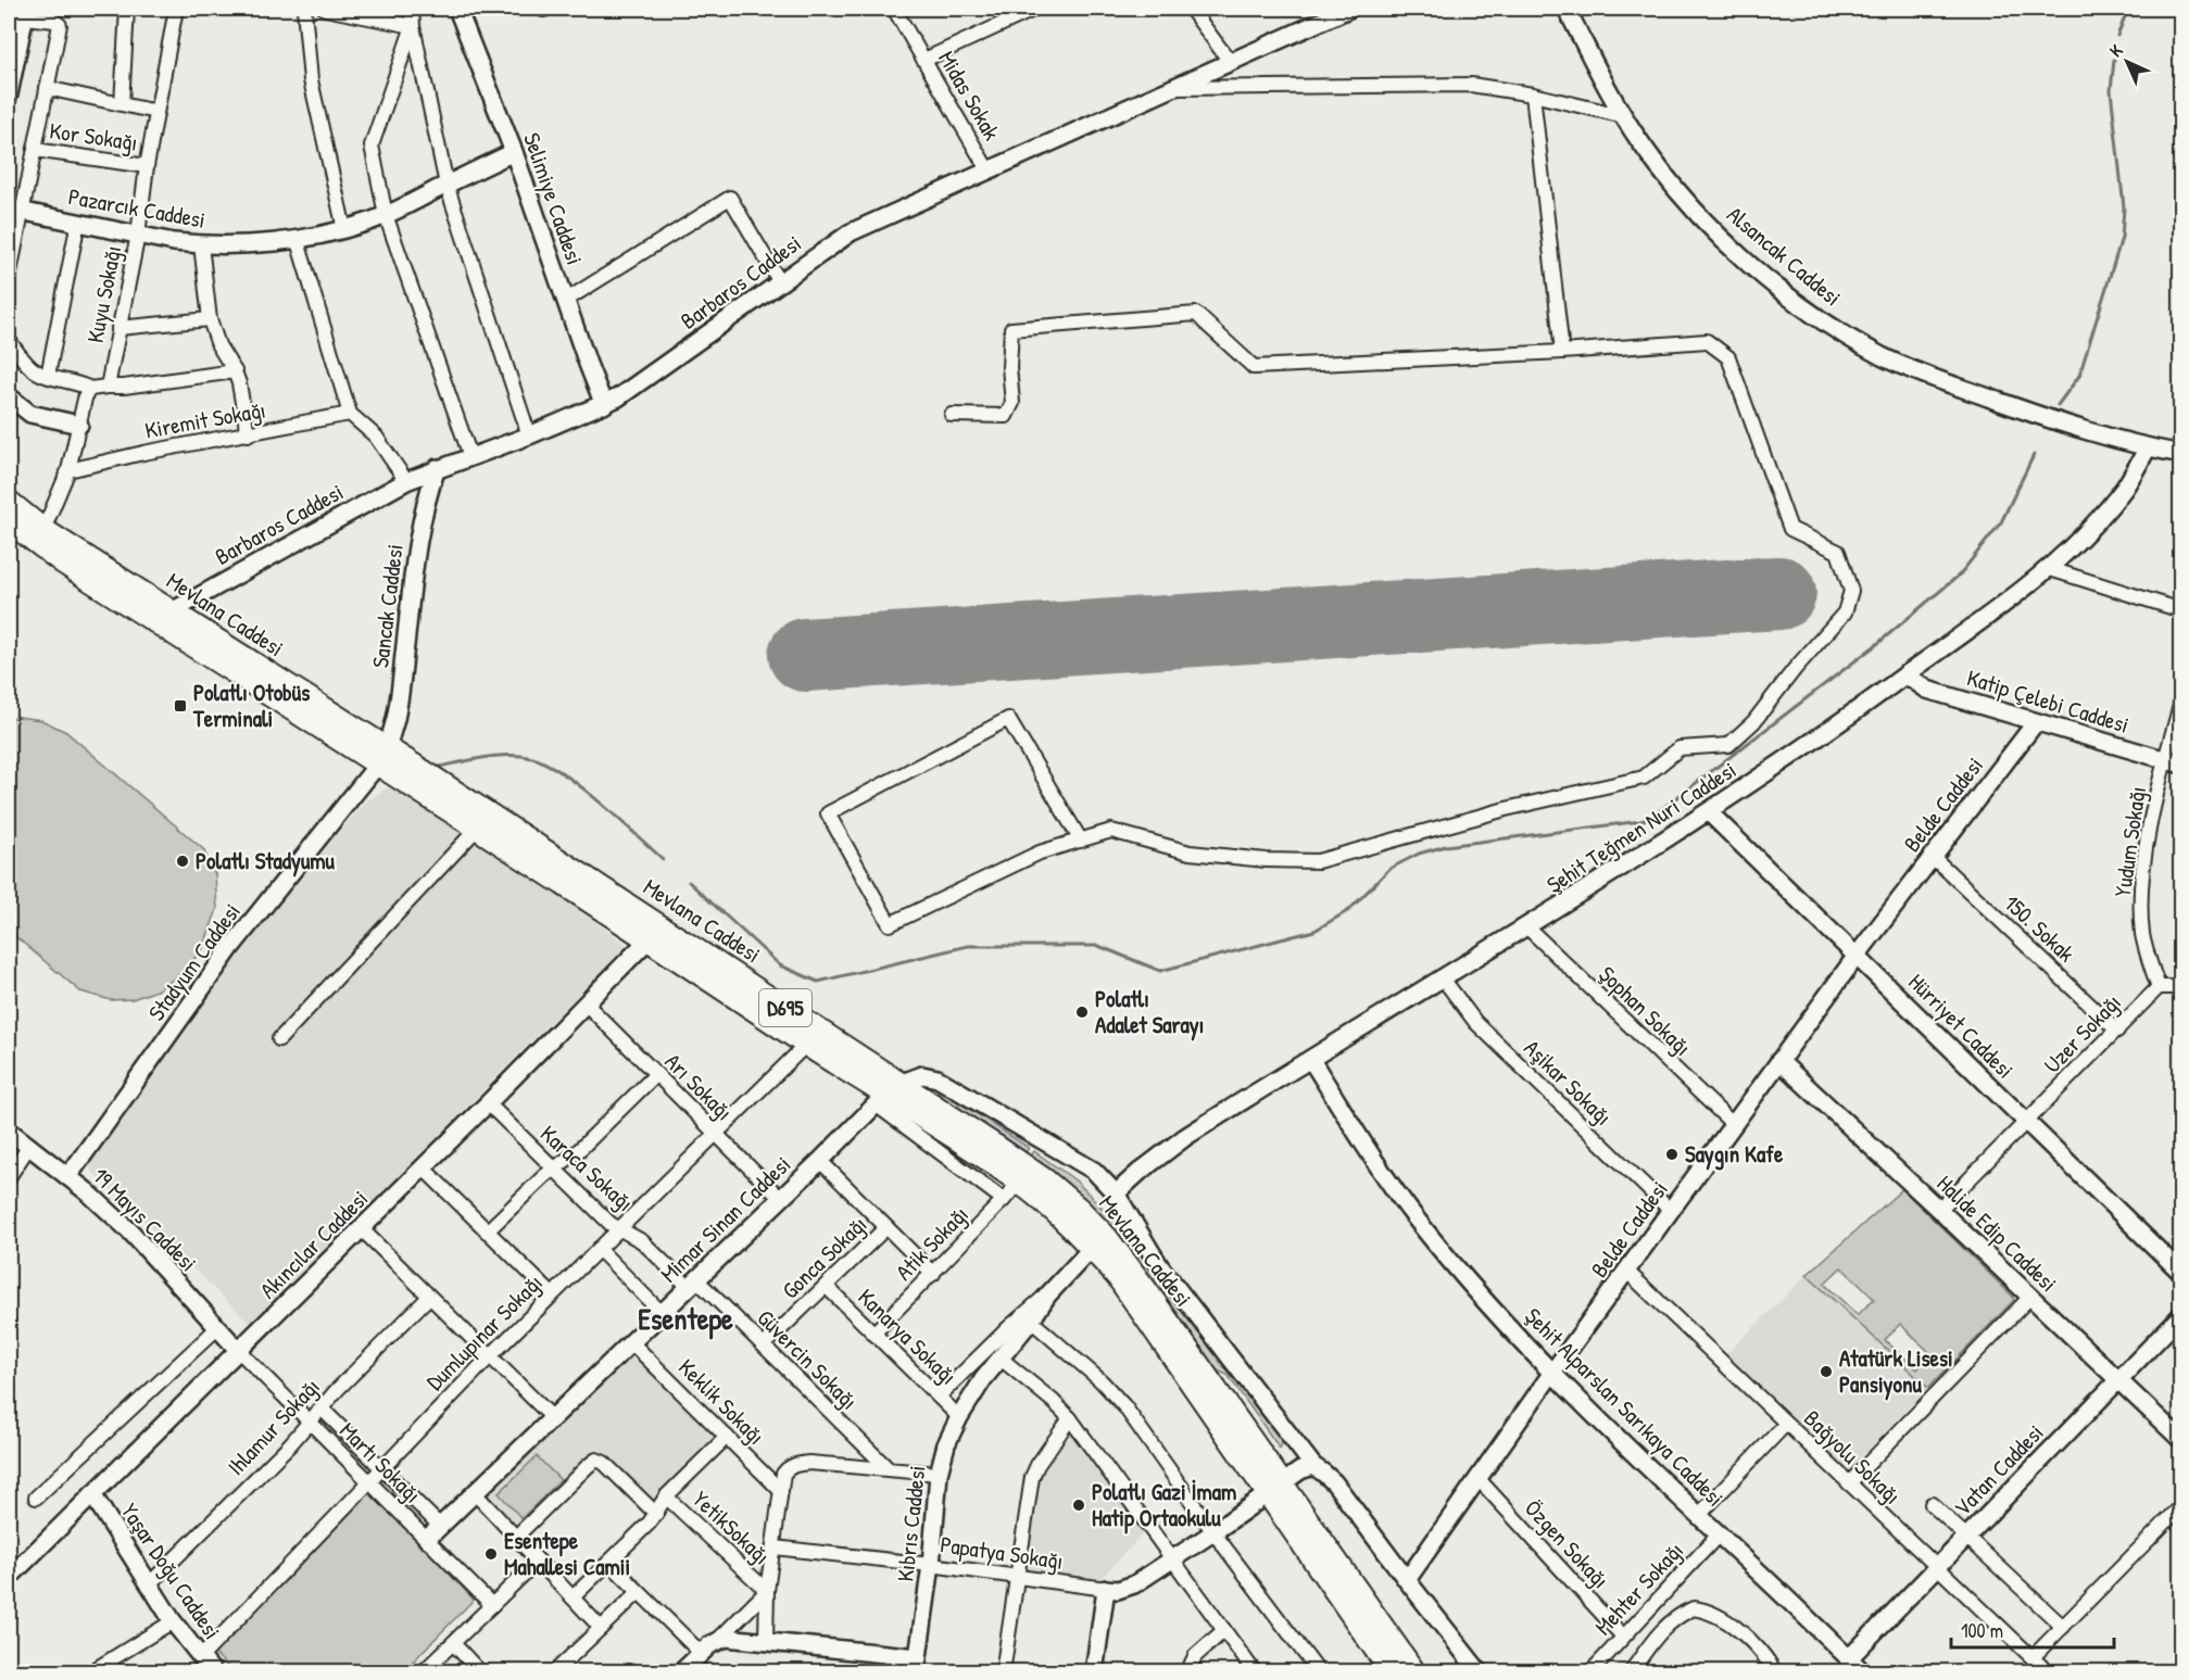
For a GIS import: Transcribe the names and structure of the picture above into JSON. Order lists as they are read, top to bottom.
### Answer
{
  "streets": {
    "main road": ["Mevlana Caddesi", "D695"],
    "street": [
      "Midas Sokak",
      "Kor Sokağı",
      "Selimiye Caddesi",
      "Pazarcık Caddesi",
      "Alsancak Caddesi",
      "Barbaros Caddesi",
      "Kuyu Sokağı",
      "Kiremit Sokağı",
      "Sancak Caddesi",
      "Katip Çelebi Caddesi",
      "Belde Caddesi",
      "Şehit Teğmen Nuri Caddesi",
      "Yudum Sokağı",
      "150. Sokak",
      "Stadyum Caddesi",
      "Şophan Sokağı",
      "Hürriyet Caddesi",
      "Uzer Sokağı",
      "Aşikar Sokağı",
      "Arı Sokağı",
      "Karaca Sokağı",
      "19 Mayıs Caddesi",
      "Mimar Sinan Caddesi",
      "Halide Edip Caddesi",
      "Atik Sokağı",
      "Akıncılar Caddesi",
      "Gonca Sokağı",
      "Dumlupınar Sokağı",
      "Kanarya Sokağı",
      "Güvercin Sokağı",
      "Keklik Sokağı",
      "Şehit Alparslan Sarıkaya Caddesi",
      "Ihlamur Sokağı",
      "Bağyolu Sokağı",
      "Martı Sokağı",
      "Vatan Caddesi",
      "Kıbrıs Caddesi",
      "YetikSokağı",
      "Özgen Sokağı",
      "Papatya Sokağı",
      "Yaşar Doğu Caddesi",
      "Mehter Sokağı"
    ]
  },
  "crossings": [
    ["Midas Sokak", "Barbaros Caddesi"],
    ["Kor Sokağı", "Kuyu Sokağı"],
    ["Selimiye Caddesi", "Pazarcık Caddesi"],
    ["Selimiye Caddesi", "Barbaros Caddesi"],
    ["Pazarcık Caddesi", "Kuyu Sokağı"],
    ["Alsancak Caddesi", "Şehit Teğmen Nuri Caddesi"],
    ["Barbaros Caddesi", "Sancak Caddesi"],
    ["Barbaros Caddesi", "Mevlana Caddesi"],
    ["Sancak Caddesi", "Mevlana Caddesi"],
    ["Sancak Caddesi", "Stadyum Caddesi"],
    ["Mevlana Caddesi", "Stadyum Caddesi"],
    ["Mevlana Caddesi", "Mimar Sinan Caddesi"],
    ["Mevlana Caddesi", "Atik Sokağı"],
    ["Mevlana Caddesi", "Akıncılar Caddesi"],
    ["Mevlana Caddesi", "Dumlupınar Sokağı"],
    ["Mevlana Caddesi", "Kıbrıs Caddesi"],
    ["Katip Çelebi Caddesi", "Belde Caddesi"],
    ["Katip Çelebi Caddesi", "Şehit Teğmen Nuri Caddesi"],
    ["Katip Çelebi Caddesi", "Yudum Sokağı"],
    ["Belde Caddesi", "150. Sokak"],
    ["Belde Caddesi", "Şophan Sokağı"],
    ["Belde Caddesi", "Hürriyet Caddesi"],
    ["Belde Caddesi", "Aşikar Sokağı"],
    ["Belde Caddesi", "Halide Edip Caddesi"],
    ["Belde Caddesi", "Şehit Alparslan Sarıkaya Caddesi"],
    ["Belde Caddesi", "Bağyolu Sokağı"],
    ["Belde Caddesi", "Özgen Sokağı"],
    ["Şehit Teğmen Nuri Caddesi", "Şophan Sokağı"],
    ["Şehit Teğmen Nuri Caddesi", "Hürriyet Caddesi"],
    ["Şehit Teğmen Nuri Caddesi", "Aşikar Sokağı"],
    ["Şehit Teğmen Nuri Caddesi", "Şehit Alparslan Sarıkaya Caddesi"],
    ["Yudum Sokağı", "Uzer Sokağı"],
    ["150. Sokak", "Uzer Sokağı"],
    ["Stadyum Caddesi", "19 Mayıs Caddesi"],
    ["Hürriyet Caddesi", "Uzer Sokağı"],
    ["Uzer Sokağı", "Halide Edip Caddesi"],
    ["Arı Sokağı", "Mimar Sinan Caddesi"],
    ["Arı Sokağı", "Akıncılar Caddesi"],
    ["Arı Sokağı", "Dumlupınar Sokağı"],
    ["Karaca Sokağı", "Mimar Sinan Caddesi"],
    ["Karaca Sokağı", "Akıncılar Caddesi"],
    ["Karaca Sokağı", "Dumlupınar Sokağı"],
    ["Karaca Sokağı", "Güvercin Sokağı"],
    ["19 Mayıs Caddesi", "Akıncılar Caddesi"],
    ["19 Mayıs Caddesi", "Martı Sokağı"],
    ["Mimar Sinan Caddesi", "Güvercin Sokağı"],
    ["Mimar Sinan Caddesi", "Keklik Sokağı"],
    ["Mimar Sinan Caddesi", "Martı Sokağı"],
    ["Halide Edip Caddesi", "Vatan Caddesi"],
    ["Atik Sokağı", "Kanarya Sokağı"],
    ["Akıncılar Caddesi", "Martı Sokağı"],
    ["Akıncılar Caddesi", "Yaşar Doğu Caddesi"],
    ["Gonca Sokağı", "Kanarya Sokağı"],
    ["Gonca Sokağı", "Güvercin Sokağı"],
    ["Dumlupınar Sokağı", "Martı Sokağı"],
    ["Dumlupınar Sokağı", "Yaşar Doğu Caddesi"],
    ["Kanarya Sokağı", "Kıbrıs Caddesi"],
    ["Şehit Alparslan Sarıkaya Caddesi", "Vatan Caddesi"],
    ["Şehit Alparslan Sarıkaya Caddesi", "Mehter Sokağı"],
    ["Ihlamur Sokağı", "Martı Sokağı"],
    ["Ihlamur Sokağı", "Yaşar Doğu Caddesi"],
    ["Bağyolu Sokağı", "Vatan Caddesi"],
    ["Kıbrıs Caddesi", "Papatya Sokağı"],
    ["Özgen Sokağı", "Mehter Sokağı"]
  ],
  "districts": ["Esentepe"],
  "places": {
    "transit": ["Polatlı Otobüs Terminali"],
    "other": [
      "Polatlı Stadyumu",
      "Polatlı Adalet Sarayı",
      "Saygın Kafe",
      "Atatürk Lisesi Pansiyonu",
      "Polatlı Gazi İmam Hatip Ortaokulu",
      "Esentepe Mahallesi Camii"
    ]
  },
  "scale_bar": "100 m",
  "north": "top left"
}
